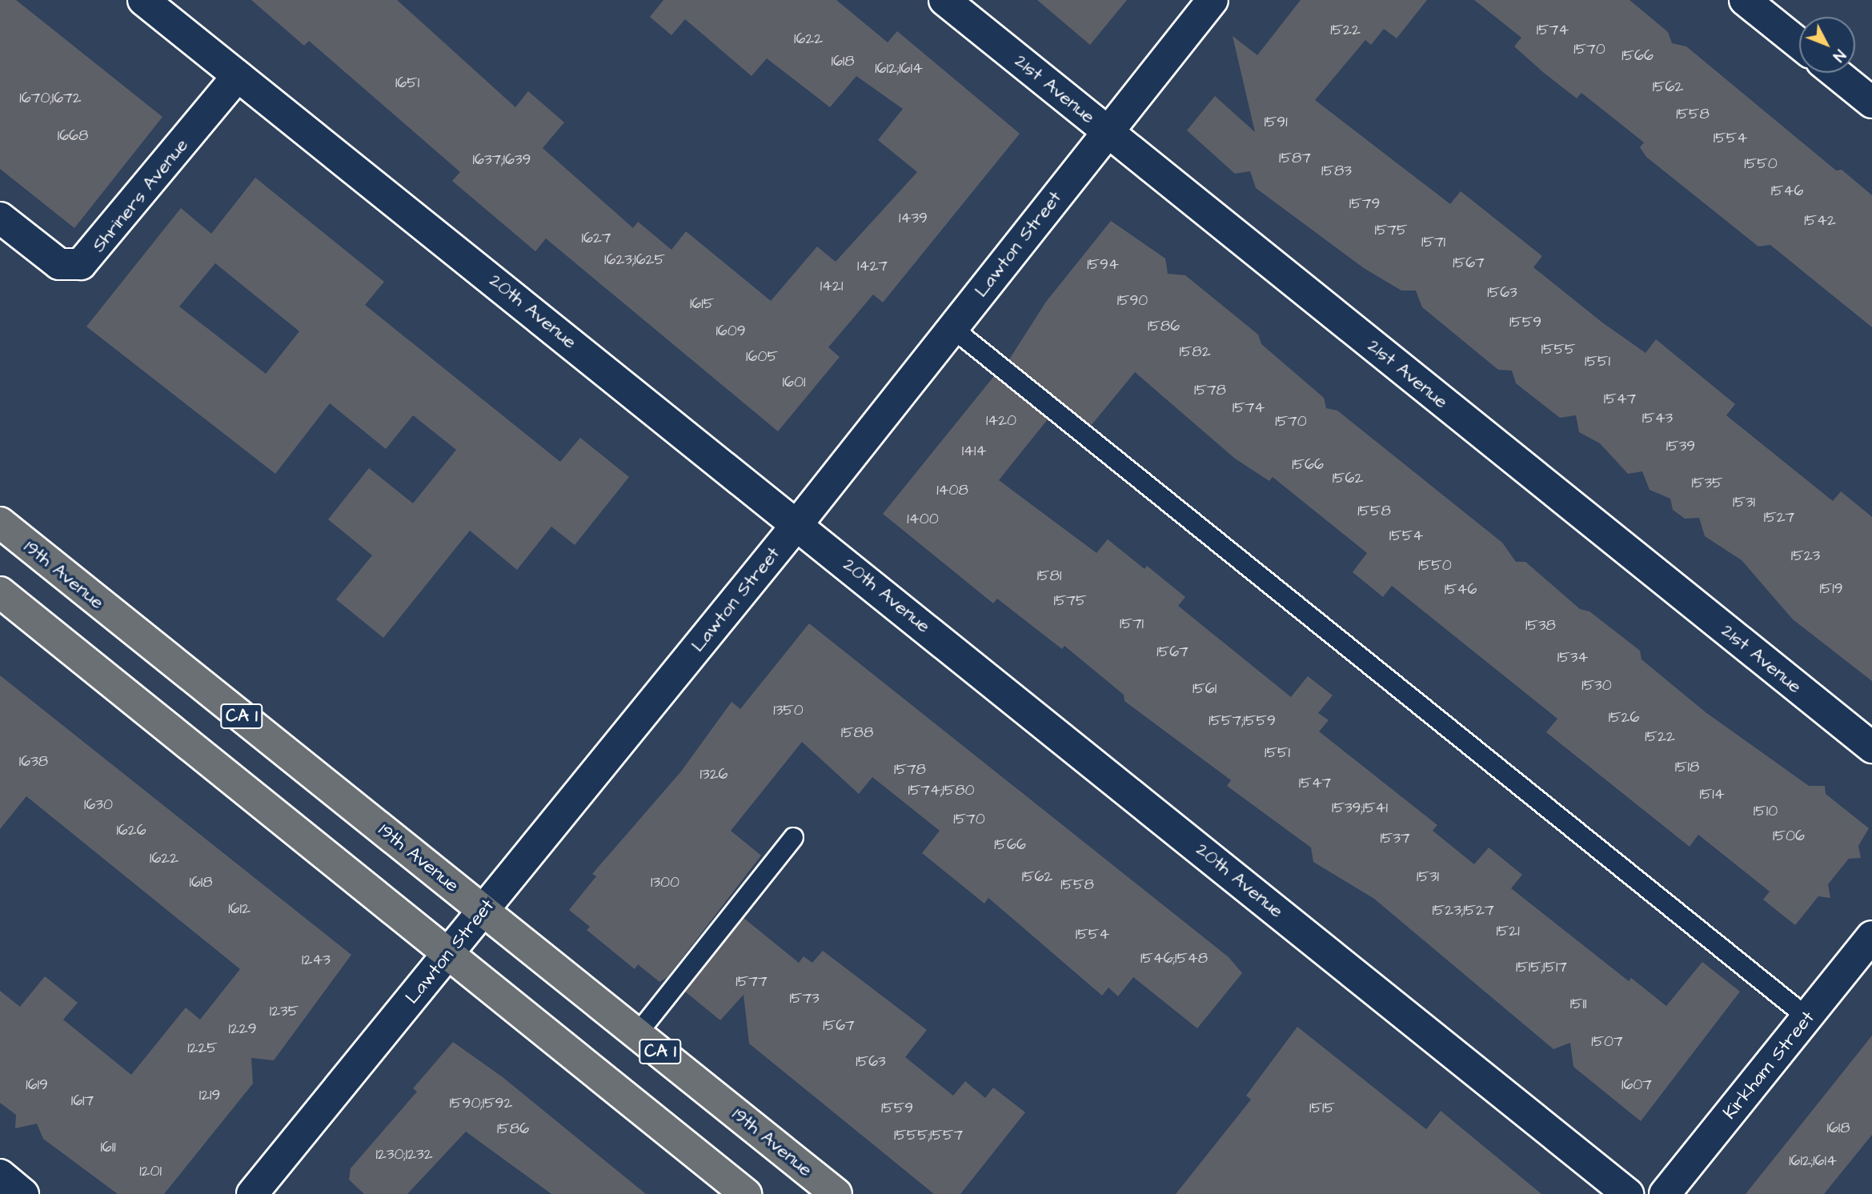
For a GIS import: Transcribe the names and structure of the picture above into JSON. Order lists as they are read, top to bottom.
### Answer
{
  "streets": {
    "highway": ["19th Avenue", "CA 1"],
    "street": [
      "21st Avenue",
      "Shriners Avenue",
      "Lawton Street",
      "20th Avenue",
      "Kirkham Street"
    ]
  },
  "crossings": [
    ["21st Avenue", "Lawton Street"],
    ["Shriners Avenue", "20th Avenue"],
    ["Lawton Street", "20th Avenue"],
    ["Lawton Street", "19th Avenue"]
  ],
  "house_numbers": [
    "1522",
    "1574",
    "1622",
    "1570",
    "1566",
    "1618",
    "1612;1614",
    "1651",
    "1562",
    "1670;1672",
    "1558",
    "1591",
    "1668",
    "1554",
    "1587",
    "1637;1639",
    "1550",
    "1583",
    "1546",
    "1579",
    "1439",
    "1542",
    "1575",
    "1627",
    "1571",
    "1623;1625",
    "1567",
    "1594",
    "1427",
    "1421",
    "1563",
    "1590",
    "1615",
    "1559",
    "1586",
    "1609",
    "1555",
    "1582",
    "1605",
    "1551",
    "1601",
    "1578",
    "1547",
    "1574",
    "1543",
    "1420",
    "1570",
    "1539",
    "1414",
    "1566",
    "1562",
    "1535",
    "1408",
    "1531",
    "1558",
    "1527",
    "1400",
    "1554",
    "1523",
    "1550",
    "1581",
    "1519",
    "1546",
    "1575",
    "1571",
    "1538",
    "1567",
    "1534",
    "1530",
    "1561",
    "1350",
    "1526",
    "1557;1559",
    "1588",
    "1522",
    "1551",
    "1638",
    "1518",
    "1578",
    "1326",
    "1547",
    "1574;1580",
    "1514",
    "1630",
    "1539;1541",
    "1510",
    "1570",
    "1626",
    "1506",
    "1537",
    "1566",
    "1622",
    "1562",
    "1531",
    "1618",
    "1300",
    "1558",
    "1612",
    "1523;1527",
    "1521",
    "1554",
    "1546;1548",
    "1243",
    "1515;1517",
    "1577",
    "1573",
    "1511",
    "1235",
    "1567",
    "1229",
    "1507",
    "1225",
    "1563",
    "1619",
    "1607",
    "1219",
    "1617",
    "1590;1592",
    "1559",
    "1515",
    "1618",
    "1586",
    "1555;1557",
    "1611",
    "1230;1232",
    "1612;1614",
    "1201"
  ],
  "north": "bottom right"
}
